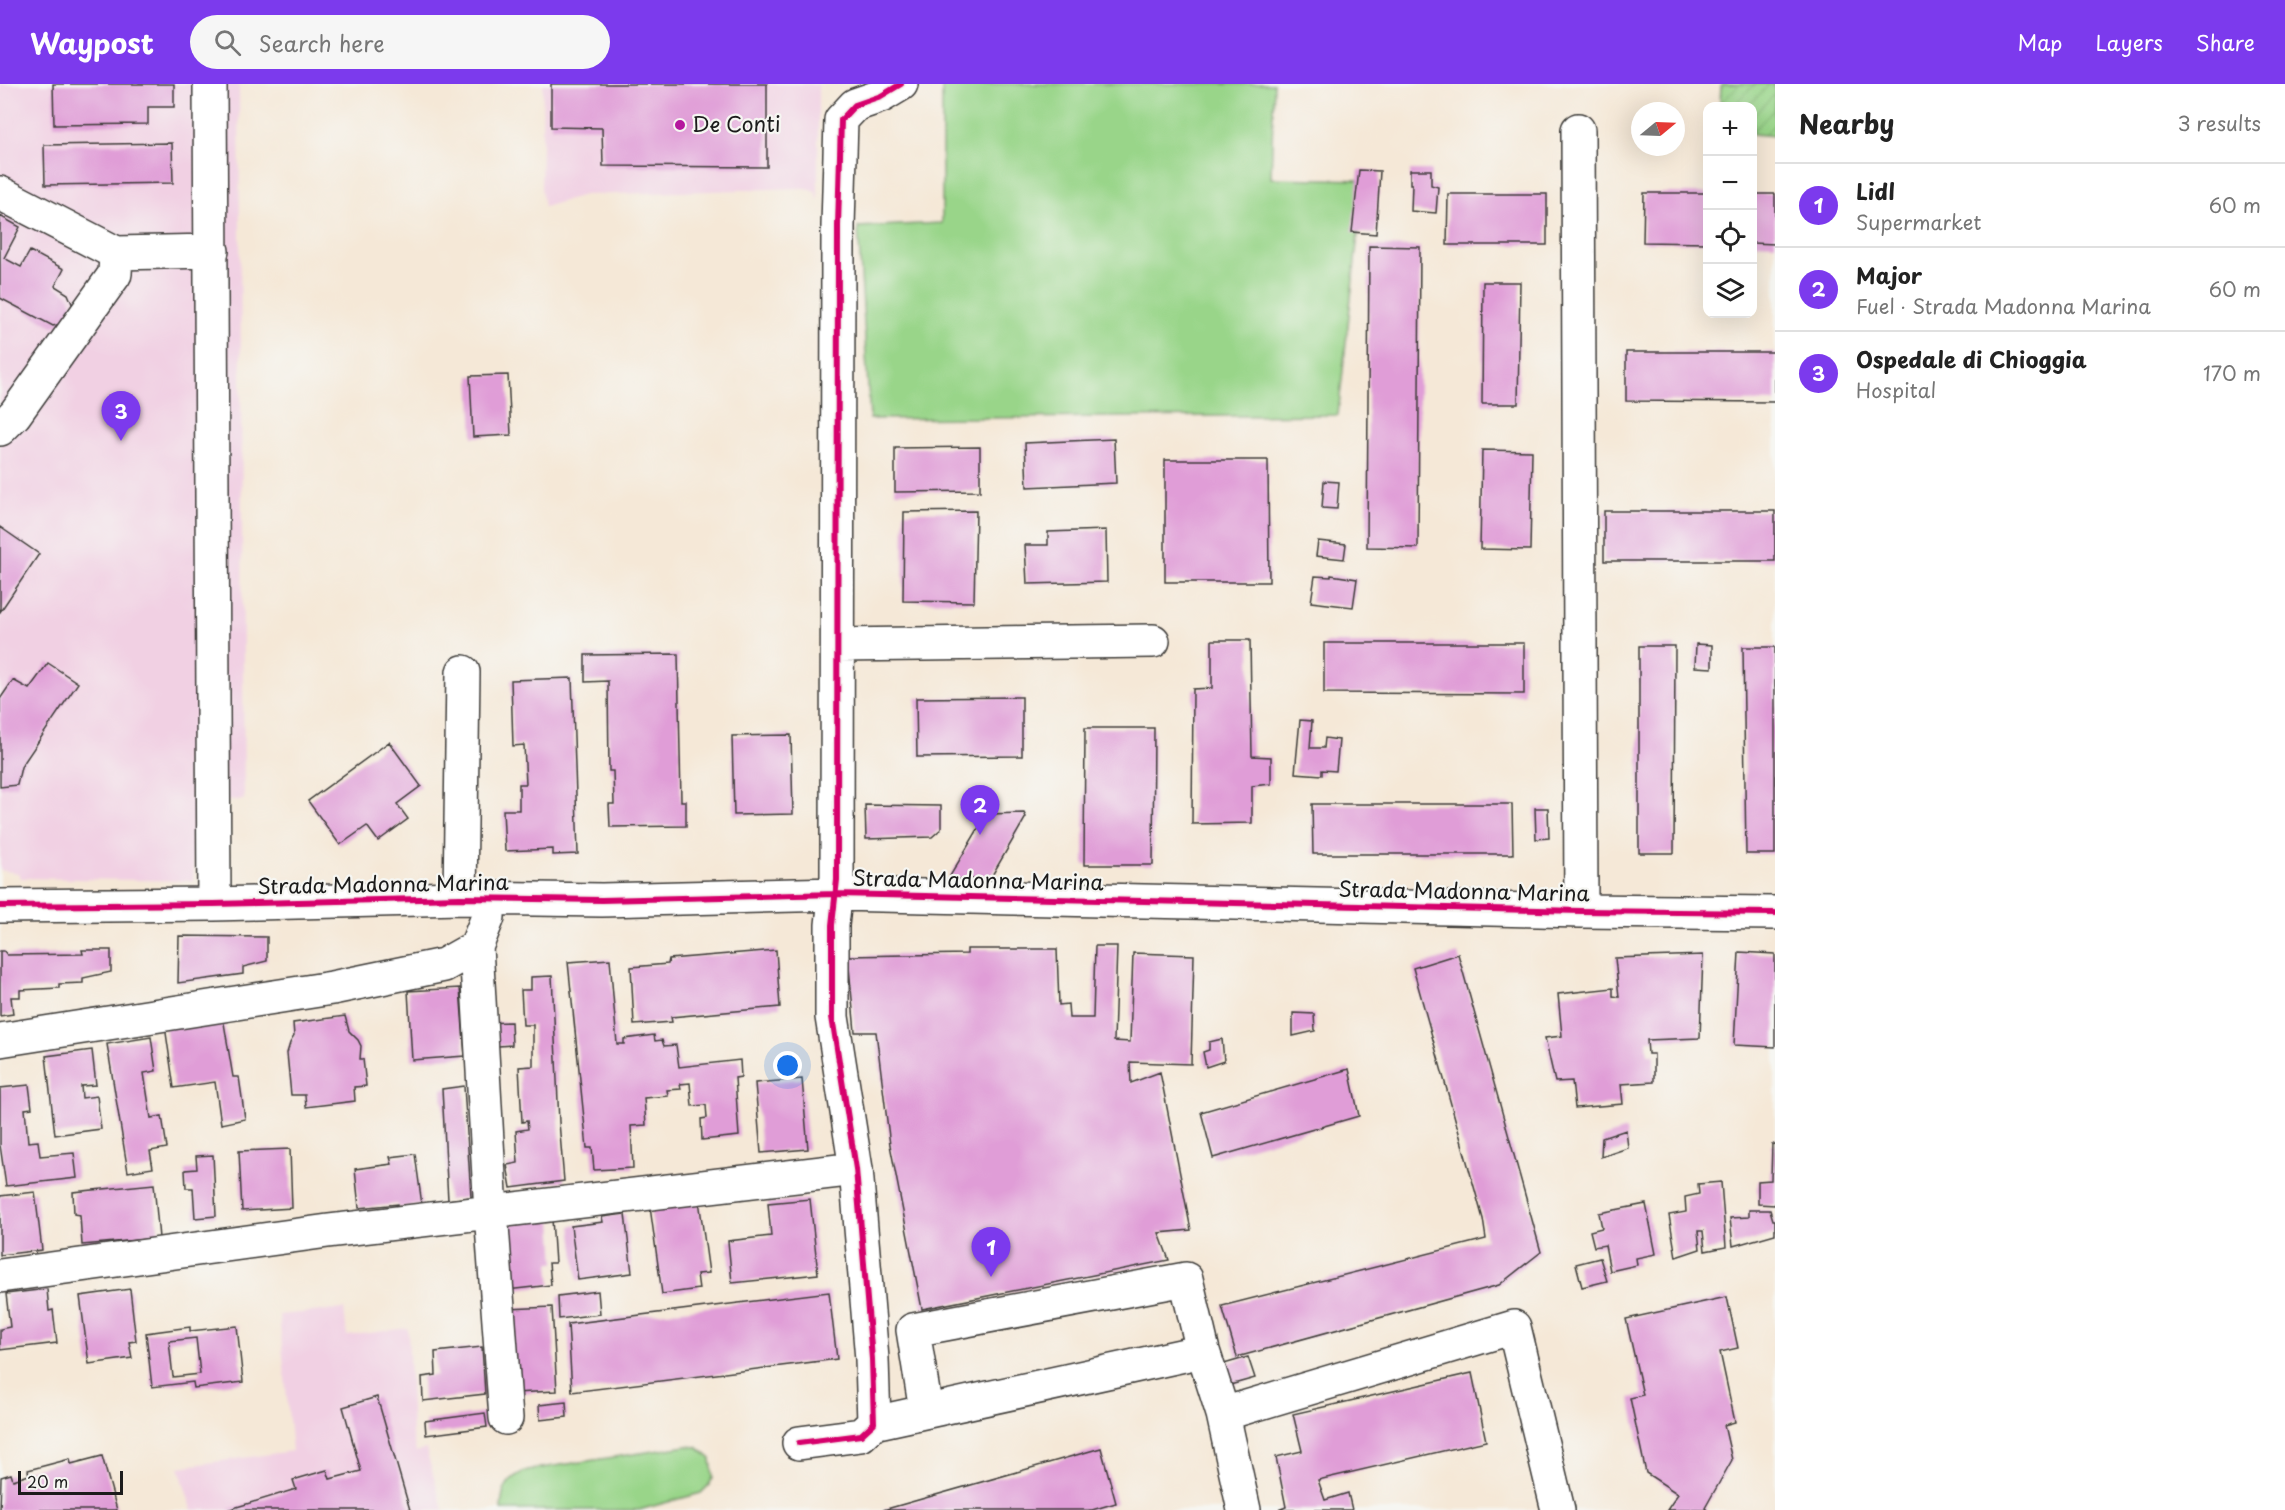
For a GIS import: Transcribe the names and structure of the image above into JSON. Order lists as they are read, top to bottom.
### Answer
{
  "streets": {
    "street": ["Strada Madonna Marina"]
  },
  "places": ["De Conti"],
  "scale_bar": "20 m",
  "north": "right",
  "page": {
    "header": "Waypost",
    "search": "Search here",
    "nav": ["Map", "Layers", "Share"],
    "heading": ["Nearby", "3 results"],
    "map_buttons": ["+", "−"],
    "list": [
      {
        "mark": "1",
        "name": "Lidl",
        "note": "Supermarket",
        "value": "60 m"
      },
      {
        "mark": "2",
        "name": "Major",
        "note": "Fuel · Strada Madonna Marina",
        "value": "60 m"
      },
      {
        "mark": "3",
        "name": "Ospedale di Chioggia",
        "note": "Hospital",
        "value": "170 m"
      }
    ],
    "pins": ["3", "2", "1"],
    "scale": "20 m"
  }
}
